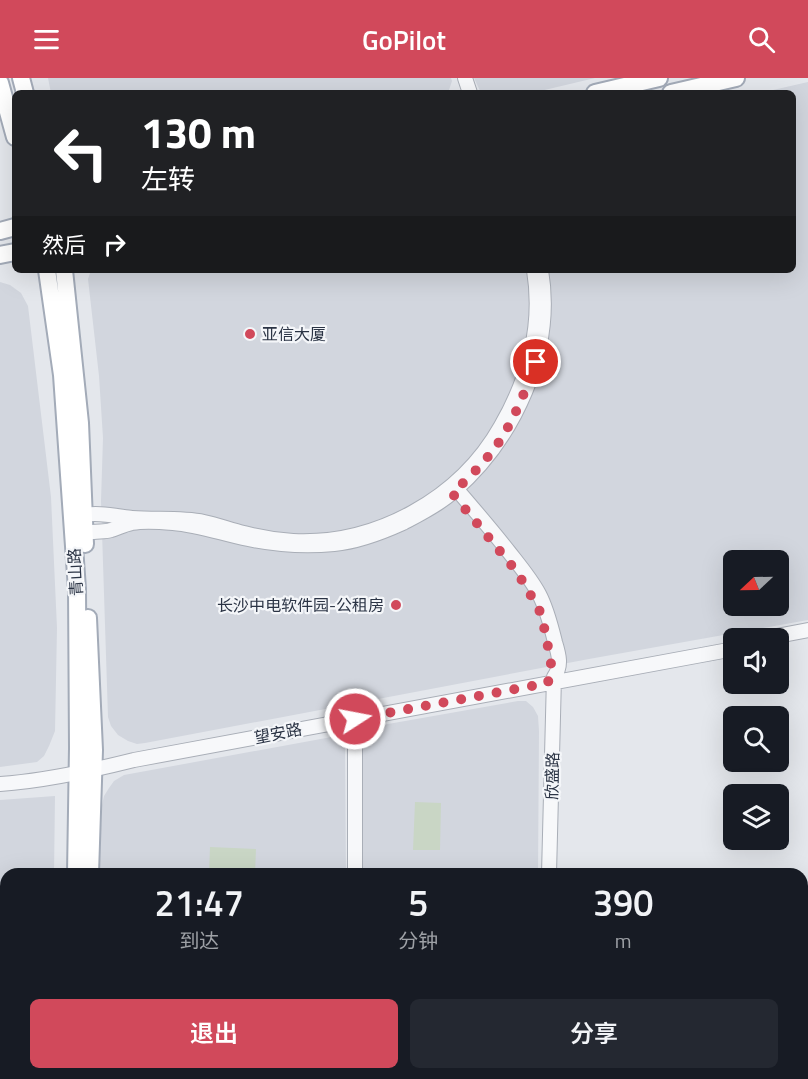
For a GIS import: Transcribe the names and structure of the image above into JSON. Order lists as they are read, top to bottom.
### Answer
{
  "streets": {
    "main road": ["青山路"],
    "street": ["望安路", "欣盛路"]
  },
  "crossings": [
    ["青山路", "望安路"],
    ["望安路", "欣盛路"]
  ],
  "places": ["亚信大厦", "长沙中电软件园-公租房"],
  "north": "left",
  "page": {
    "header": "GoPilot",
    "turn": ["130 m", "左转"],
    "then": "然后",
    "eta": [
      "21:47",
      "到达",
      "5",
      "分钟",
      "390",
      "m"
    ],
    "buttons": ["退出", "分享"]
  }
}
